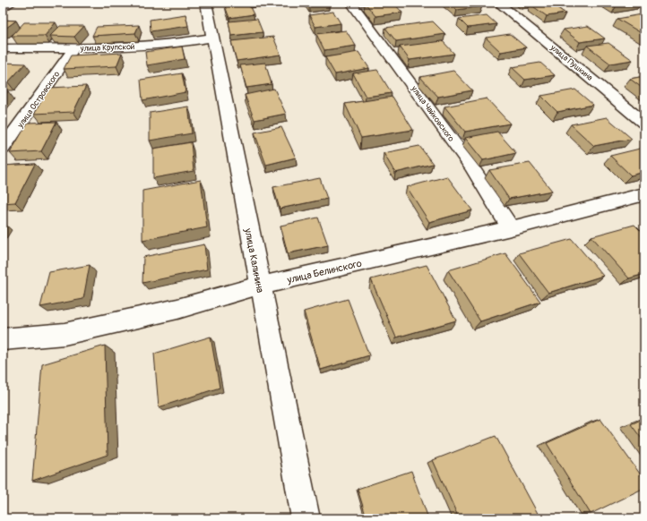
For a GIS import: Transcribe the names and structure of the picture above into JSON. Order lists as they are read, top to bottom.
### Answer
{
  "streets": {
    "street": [
      "улица Крупской",
      "улица Пушкина",
      "улица Островского",
      "улица Чайковского",
      "улица Калинина",
      "улица Белинского"
    ]
  },
  "crossings": [
    ["улица Крупской", "улица Островского"],
    ["улица Крупской", "улица Калинина"],
    ["улица Чайковского", "улица Белинского"],
    ["улица Калинина", "улица Белинского"]
  ]
}
